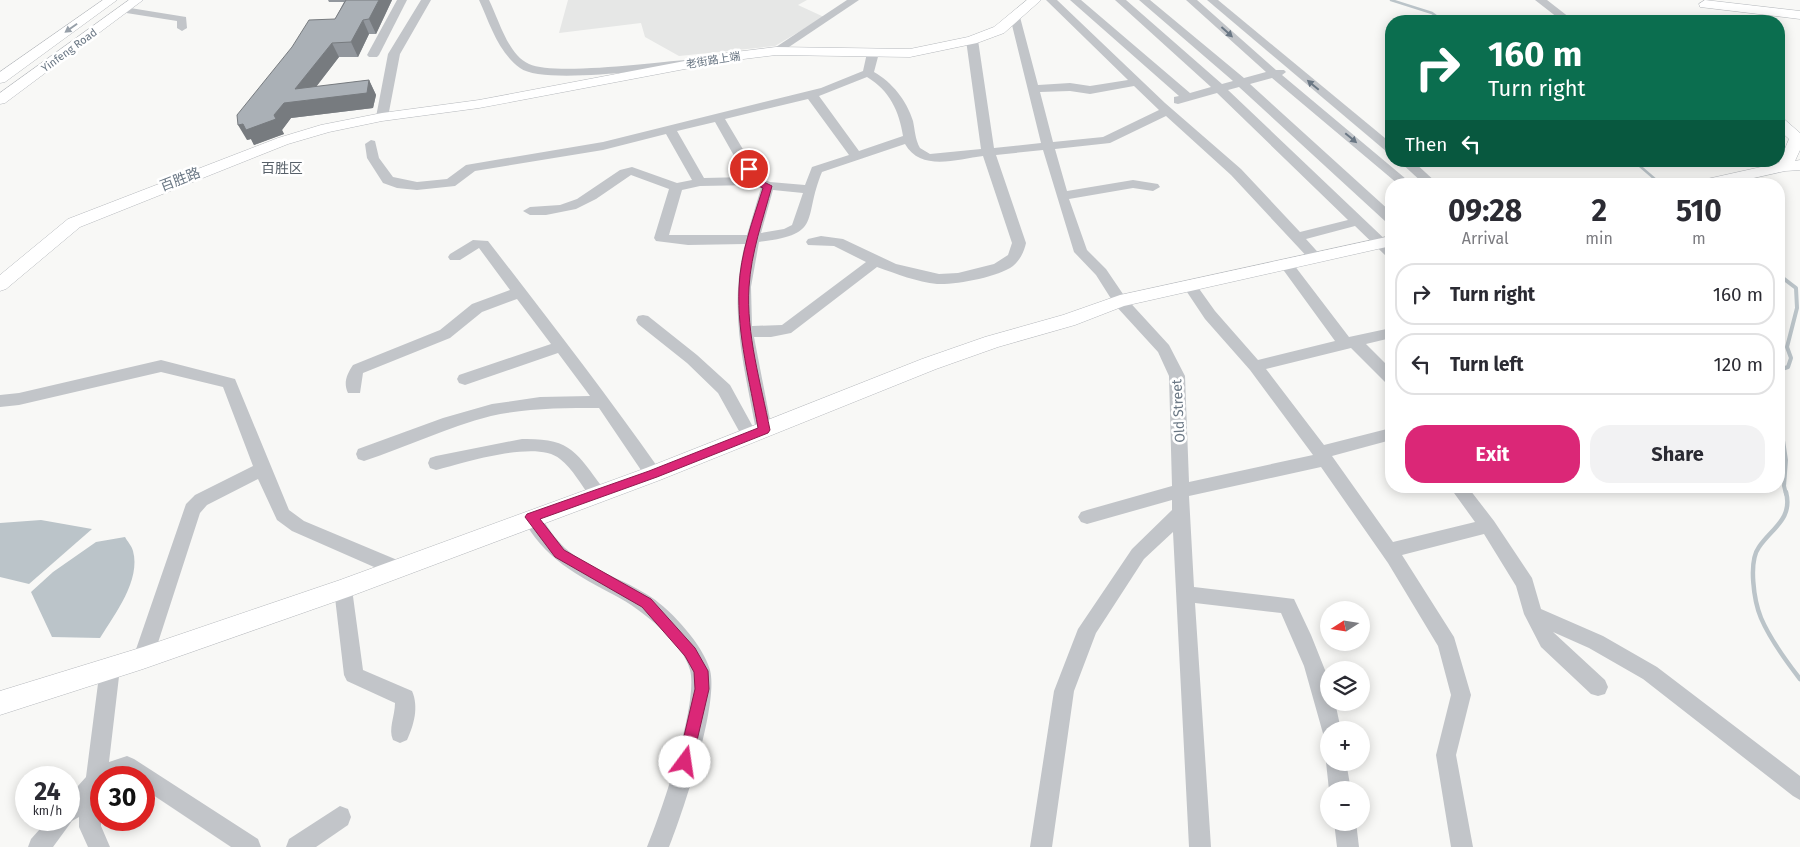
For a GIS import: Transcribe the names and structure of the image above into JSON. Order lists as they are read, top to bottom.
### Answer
{
  "streets": {
    "main road": ["Yinfeng Road", "老街路上端", "百胜路"],
    "street": ["Old Street"]
  },
  "crossings": [
    ["老街路上端", "百胜路"],
    ["老街路上端", "Old Street"]
  ],
  "districts": ["百胜区"],
  "north": "left",
  "page": {
    "turn": ["160 m", "Turn right"],
    "then": "Then",
    "eta": [
      "09:28",
      "Arrival",
      "2",
      "min",
      "510",
      "m"
    ],
    "list": [
      {
        "name": "Turn right",
        "value": "160 m"
      },
      {
        "name": "Turn left",
        "value": "120 m"
      }
    ],
    "buttons": ["Exit", "Share"],
    "map_buttons": ["+", "−"],
    "speed": "24 km/h",
    "limit": "30"
  }
}
